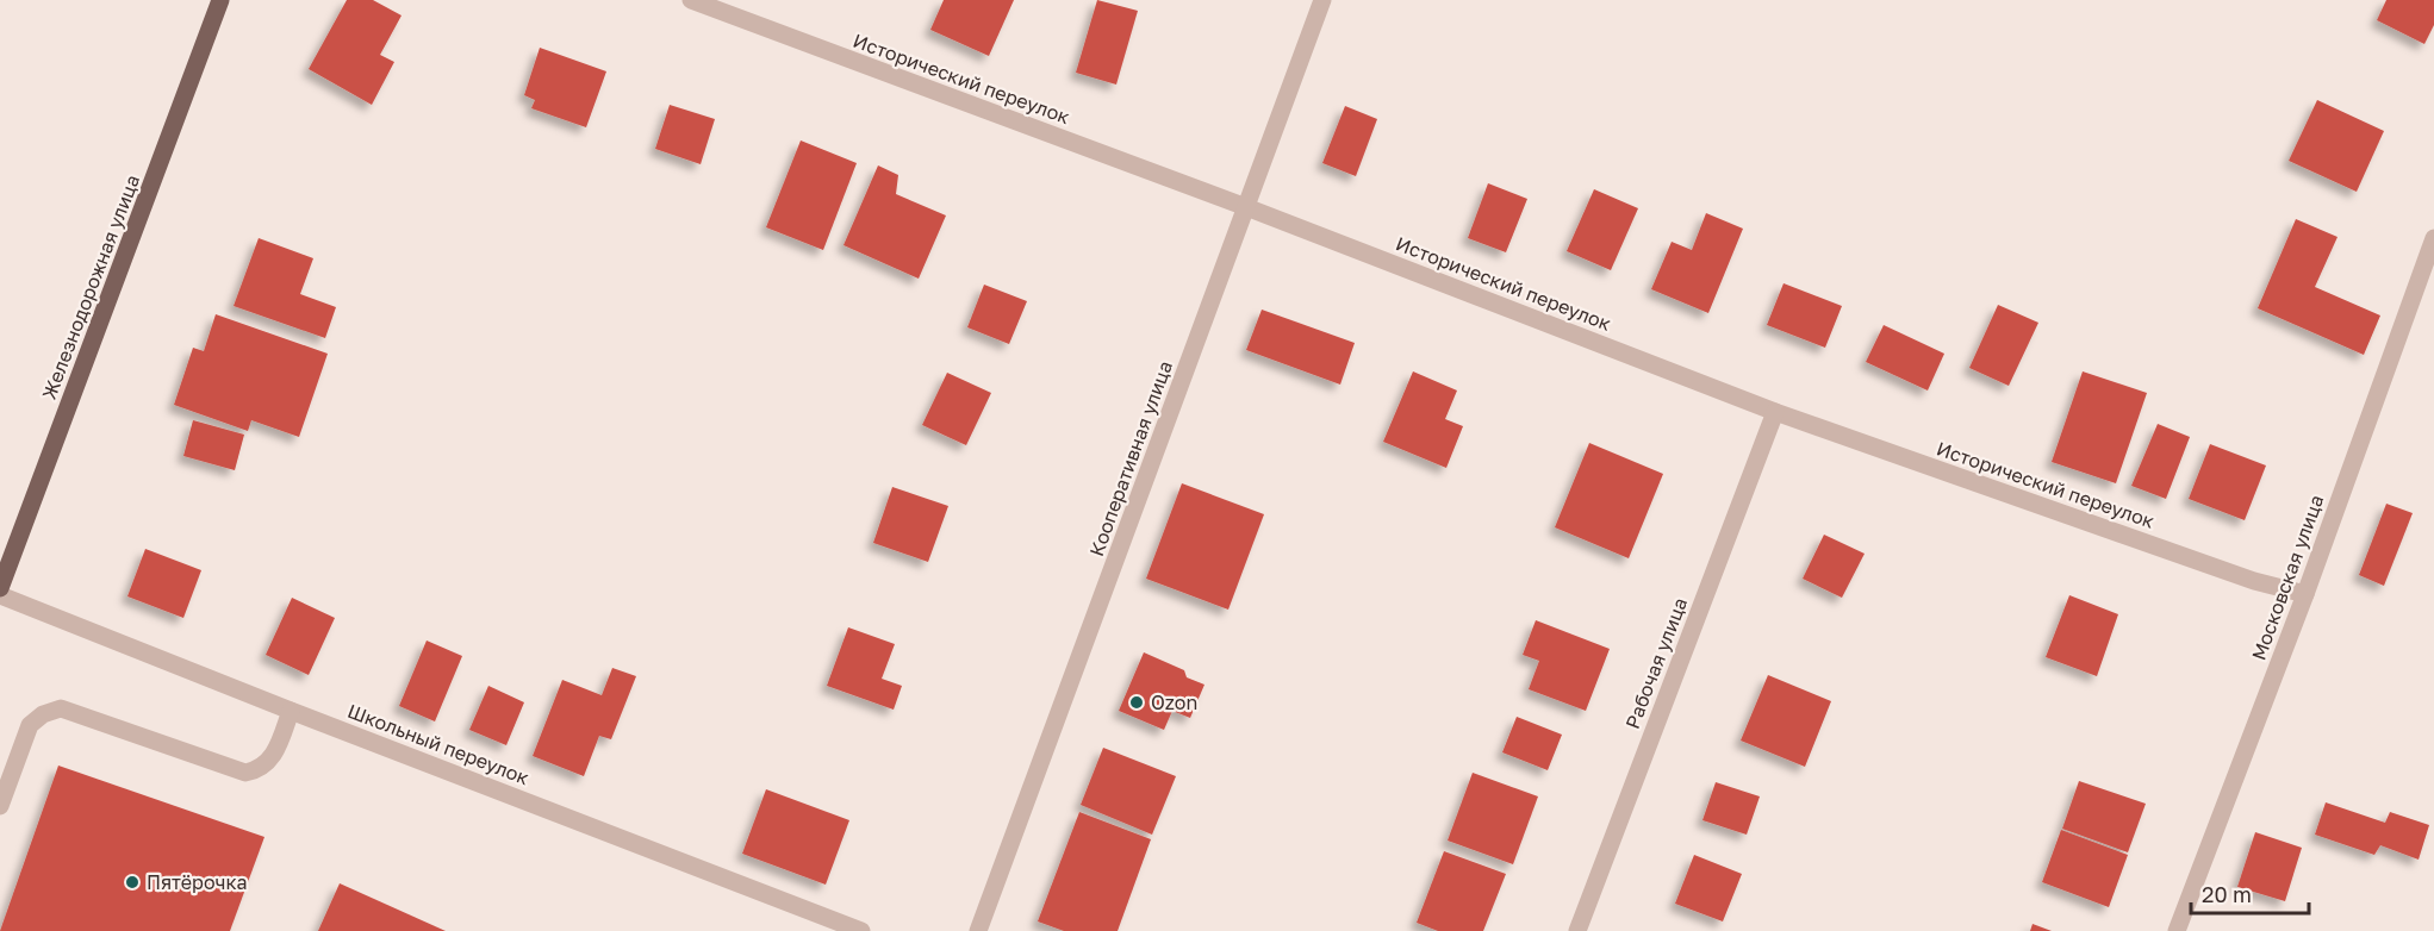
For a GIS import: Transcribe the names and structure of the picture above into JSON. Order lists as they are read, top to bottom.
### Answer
{
  "streets": {
    "main road": ["Железнодорожная улица"],
    "street": [
      "Исторический переулок",
      "Кооперативная улица",
      "Московская улица",
      "Рабочая улица",
      "Школьный переулок"
    ]
  },
  "crossings": [
    ["Исторический переулок", "Кооперативная улица"],
    ["Исторический переулок", "Московская улица"],
    ["Исторический переулок", "Рабочая улица"]
  ],
  "places": ["Ozon", "Пятёрочка"],
  "scale_bar": "20 m"
}
